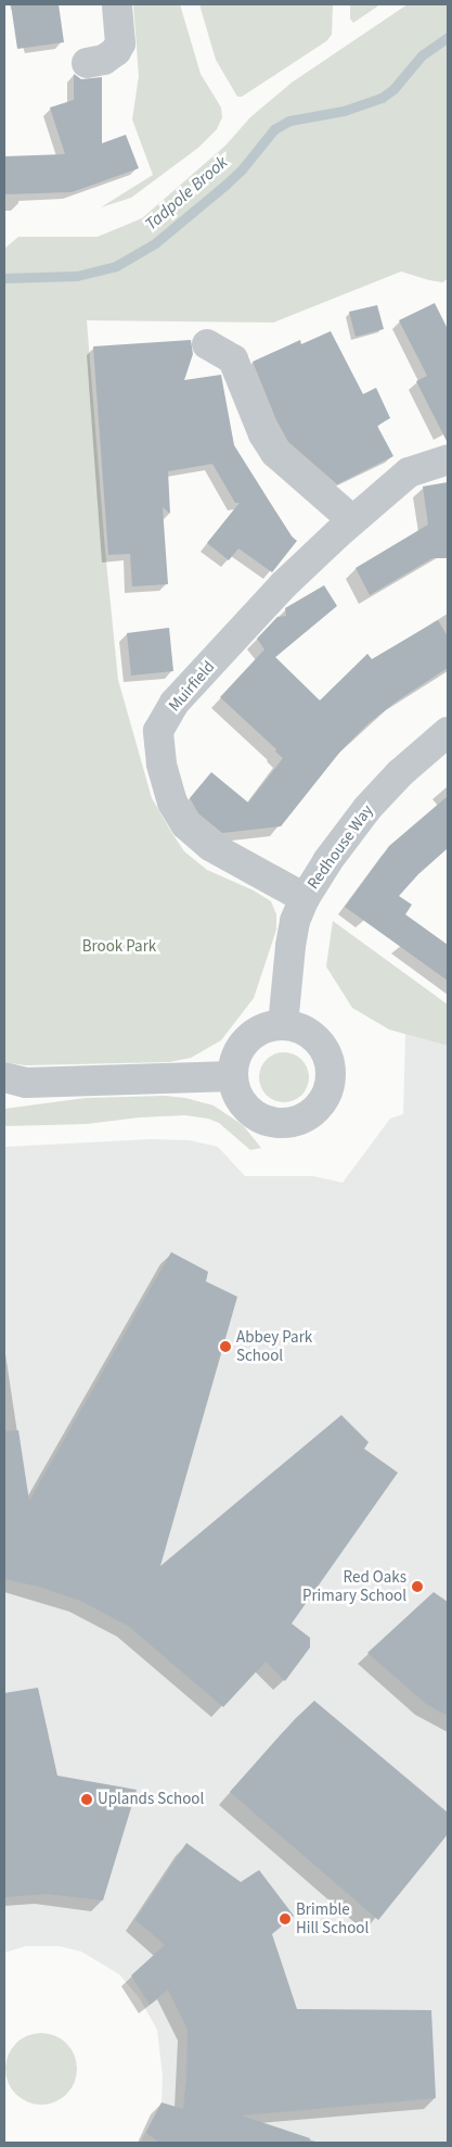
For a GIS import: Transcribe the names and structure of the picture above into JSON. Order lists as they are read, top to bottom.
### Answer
{
  "streets": {
    "street": ["Muirfield", "Redhouse Way"]
  },
  "crossings": [
    ["Muirfield", "Redhouse Way"]
  ],
  "water": ["Tadpole Brook"],
  "parks": ["Brook Park"],
  "places": [
    "Abbey Park School",
    "Red Oaks Primary School",
    "Uplands School",
    "Brimble Hill School"
  ]
}
